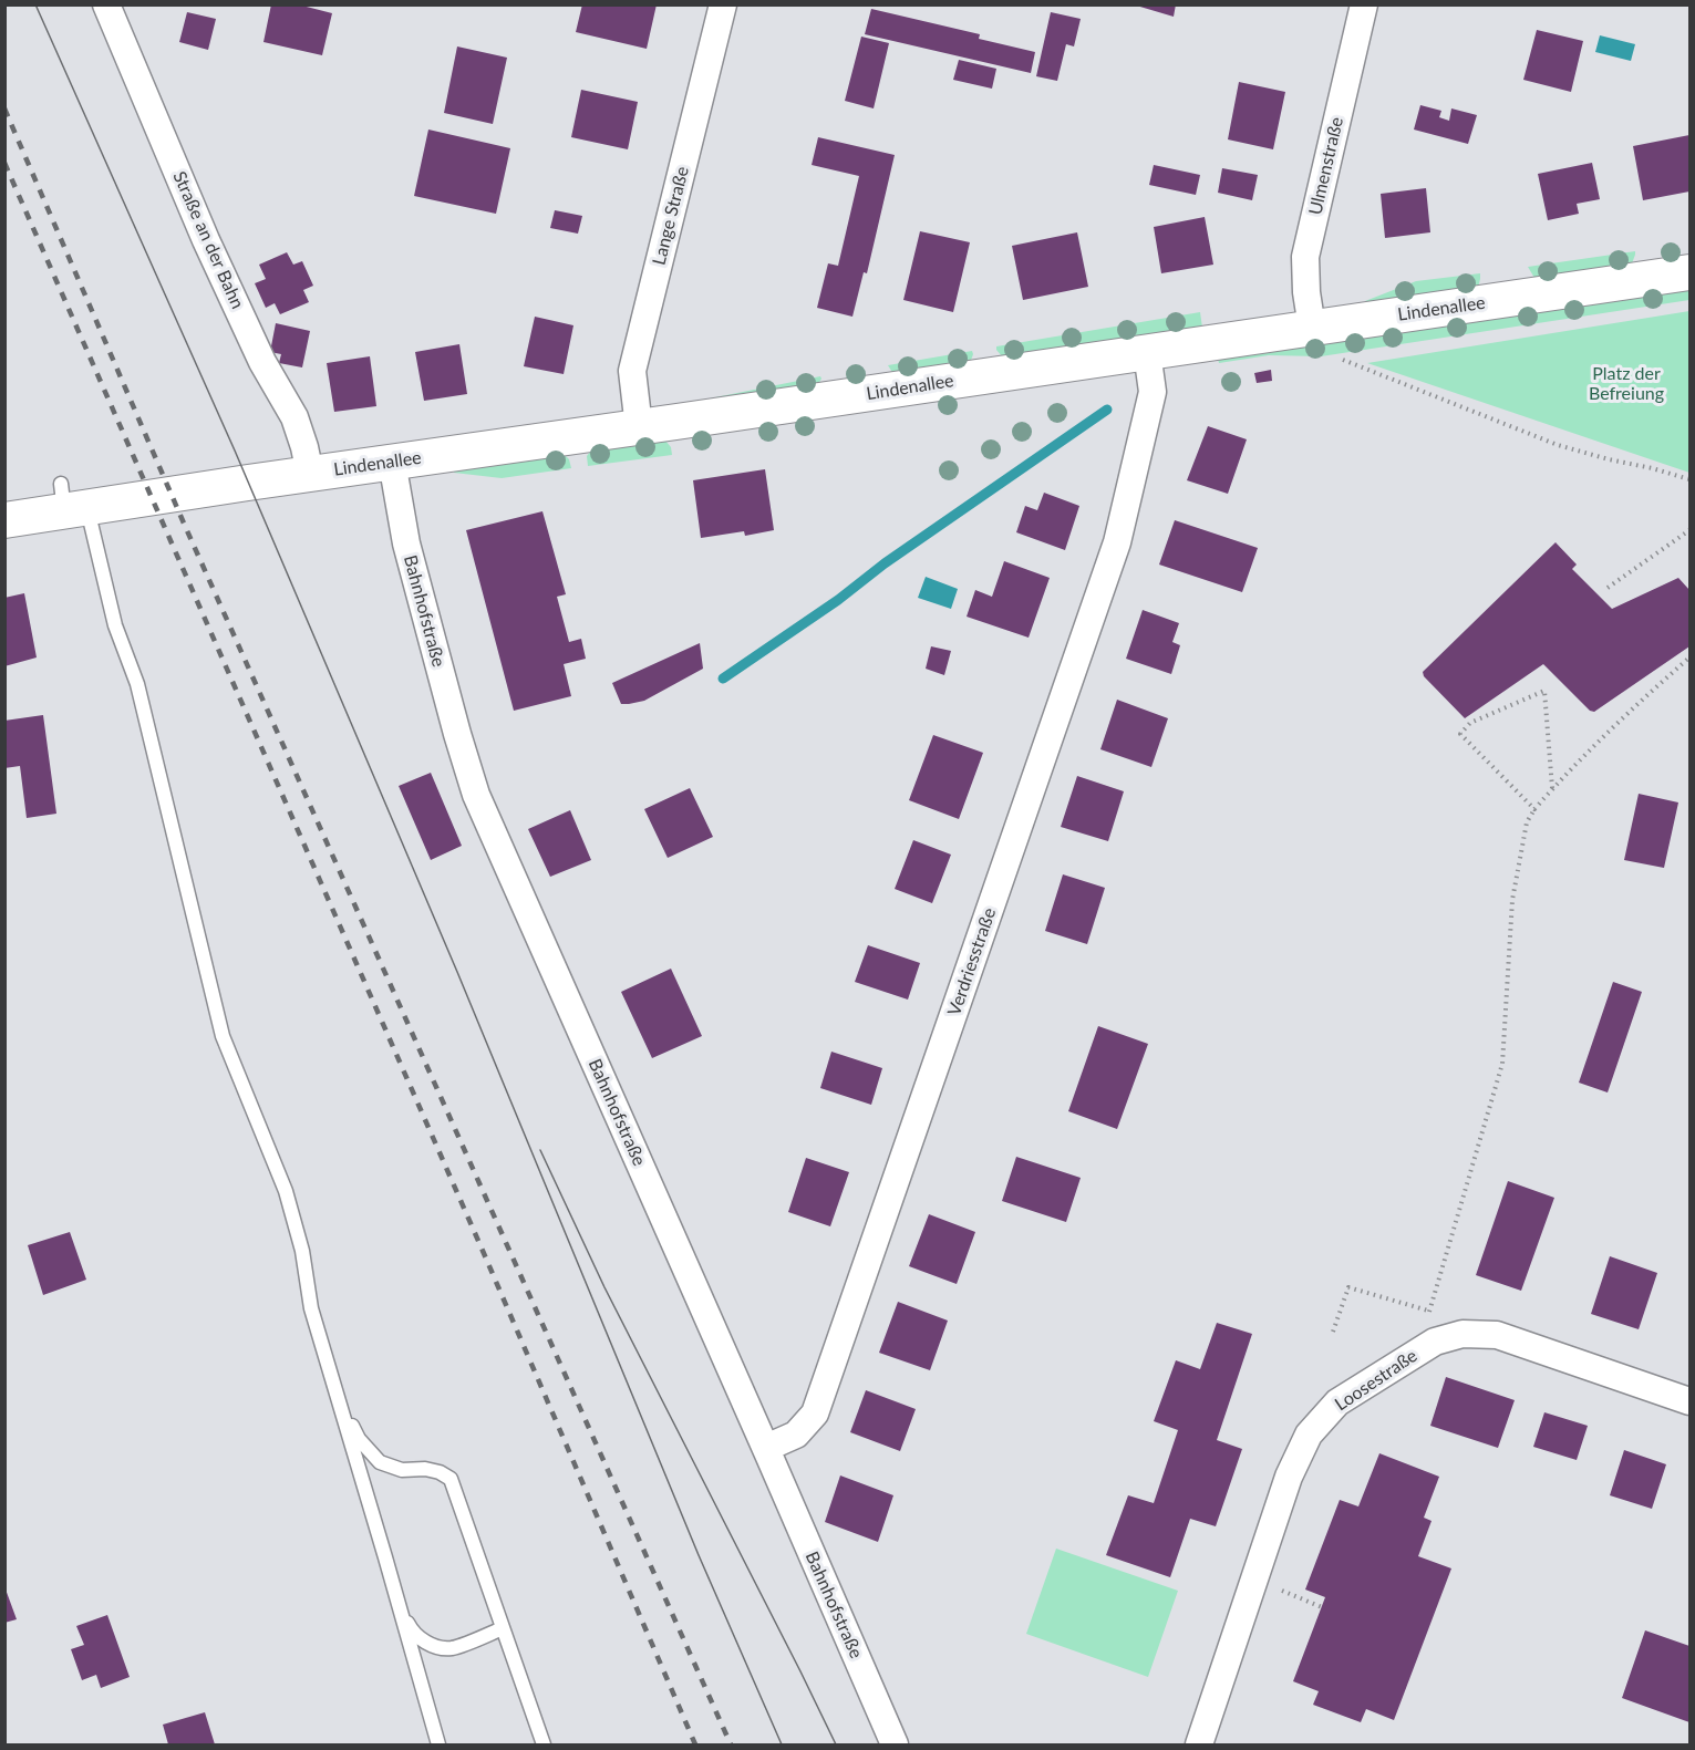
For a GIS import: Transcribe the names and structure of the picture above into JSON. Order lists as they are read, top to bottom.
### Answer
{
  "streets": {
    "street": [
      "Ulmenstraße",
      "Lange Straße",
      "Straße an der Bahn",
      "Lindenallee",
      "Bahnhofstraße",
      "Verdriesstraße",
      "Loosestraße"
    ]
  },
  "crossings": [
    ["Ulmenstraße", "Lindenallee"],
    ["Lange Straße", "Lindenallee"],
    ["Straße an der Bahn", "Lindenallee"],
    ["Lindenallee", "Bahnhofstraße"],
    ["Lindenallee", "Verdriesstraße"],
    ["Bahnhofstraße", "Verdriesstraße"]
  ],
  "parks": ["Platz der Befreiung"]
}
